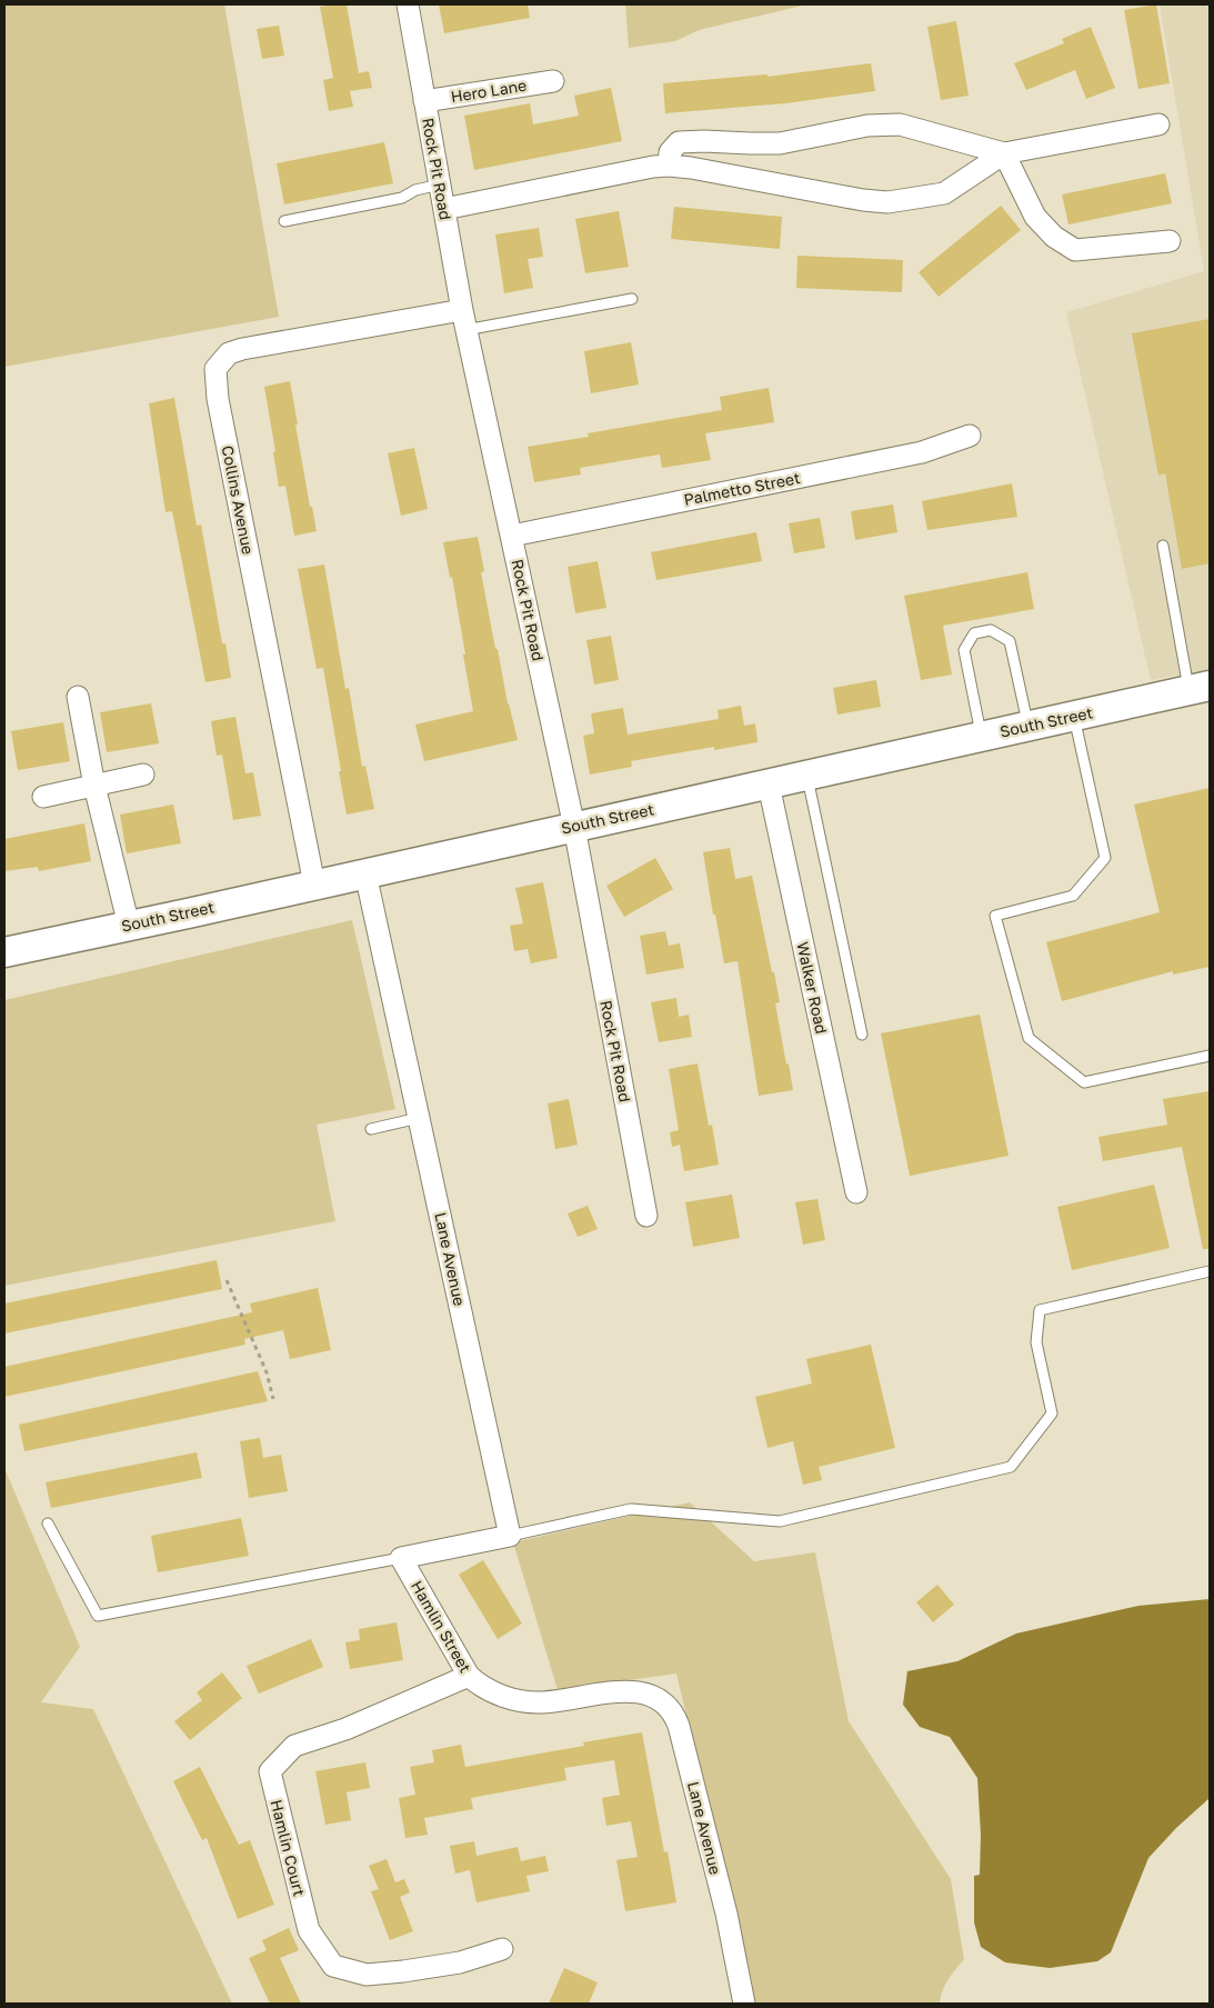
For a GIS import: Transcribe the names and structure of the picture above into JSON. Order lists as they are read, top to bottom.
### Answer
{
  "streets": {
    "main road": ["South Street"],
    "street": [
      "Hero Lane",
      "Rock Pit Road",
      "Palmetto Street",
      "Collins Avenue",
      "Walker Road",
      "Lane Avenue",
      "Hamlin Street",
      "Hamlin Court"
    ]
  },
  "crossings": [
    ["Hero Lane", "Rock Pit Road"],
    ["Rock Pit Road", "Palmetto Street"],
    ["Rock Pit Road", "Collins Avenue"],
    ["Rock Pit Road", "South Street"],
    ["Collins Avenue", "South Street"],
    ["South Street", "Walker Road"],
    ["South Street", "Lane Avenue"],
    ["Lane Avenue", "Hamlin Street"],
    ["Hamlin Street", "Hamlin Court"]
  ]
}
